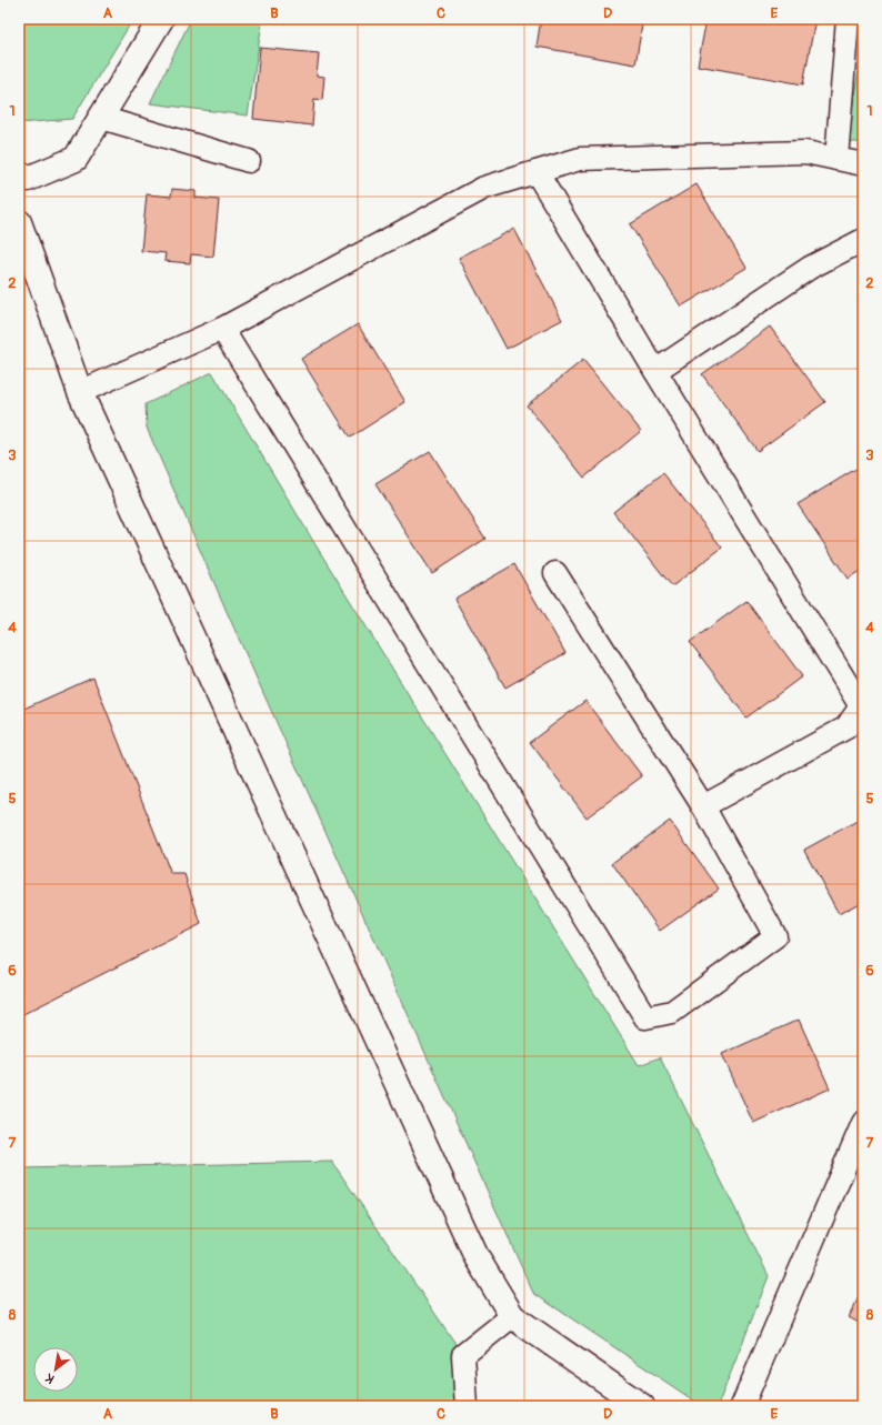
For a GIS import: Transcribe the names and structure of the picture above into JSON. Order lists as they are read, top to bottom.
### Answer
{
  "north": "bottom left",
  "grid": {
    "columns": [
      "A",
      "B",
      "C",
      "D",
      "E"
    ],
    "rows": [
      "1",
      "2",
      "3",
      "4",
      "5",
      "6",
      "7",
      "8"
    ]
  }
}
